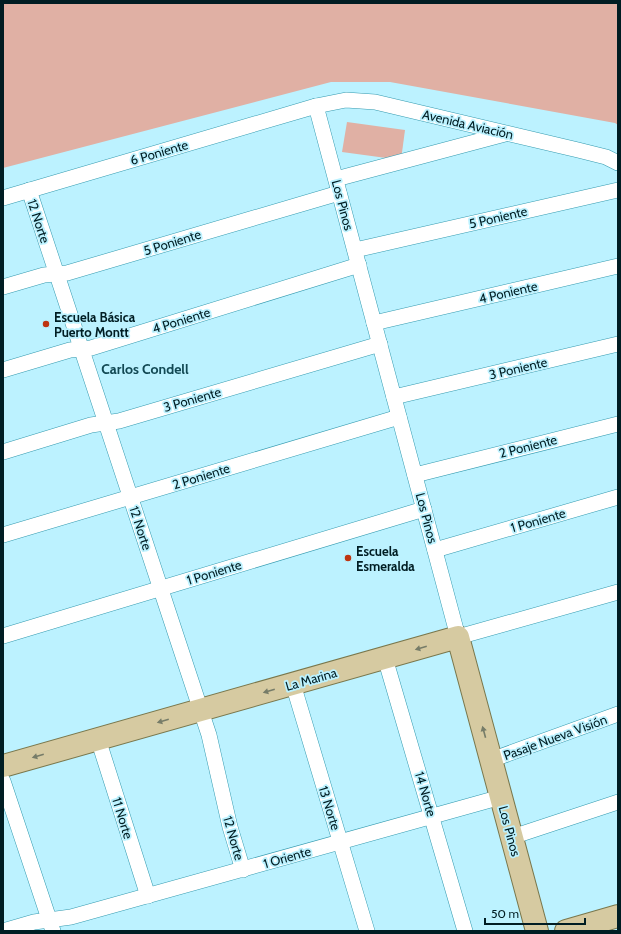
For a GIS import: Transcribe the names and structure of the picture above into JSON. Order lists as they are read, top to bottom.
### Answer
{
  "streets": {
    "main road": ["Los Pinos", "La Marina"],
    "street": [
      "Avenida Aviación",
      "6 Poniente",
      "5 Poniente",
      "12 Norte",
      "4 Poniente",
      "3 Poniente",
      "2 Poniente",
      "1 Poniente",
      "Pasaje Nueva Visión",
      "14 Norte",
      "13 Norte",
      "11 Norte",
      "1 Oriente"
    ]
  },
  "crossings": [
    ["Avenida Aviación", "6 Poniente"],
    ["Avenida Aviación", "Los Pinos"],
    ["6 Poniente", "Los Pinos"],
    ["6 Poniente", "12 Norte"],
    ["Los Pinos", "5 Poniente"],
    ["Los Pinos", "4 Poniente"],
    ["Los Pinos", "3 Poniente"],
    ["Los Pinos", "2 Poniente"],
    ["Los Pinos", "1 Poniente"],
    ["Los Pinos", "La Marina"],
    ["Los Pinos", "Pasaje Nueva Visión"],
    ["Los Pinos", "1 Oriente"],
    ["5 Poniente", "12 Norte"],
    ["12 Norte", "4 Poniente"],
    ["12 Norte", "3 Poniente"],
    ["12 Norte", "2 Poniente"],
    ["12 Norte", "1 Poniente"],
    ["12 Norte", "La Marina"],
    ["12 Norte", "1 Oriente"],
    ["La Marina", "14 Norte"],
    ["La Marina", "13 Norte"],
    ["La Marina", "11 Norte"],
    ["14 Norte", "1 Oriente"],
    ["13 Norte", "1 Oriente"],
    ["11 Norte", "1 Oriente"]
  ],
  "one_way": ["La Marina"],
  "districts": ["Carlos Condell"],
  "places": ["Escuela Básica Puerto Montt", "Escuela Esmeralda"],
  "scale_bar": "50 m"
}
